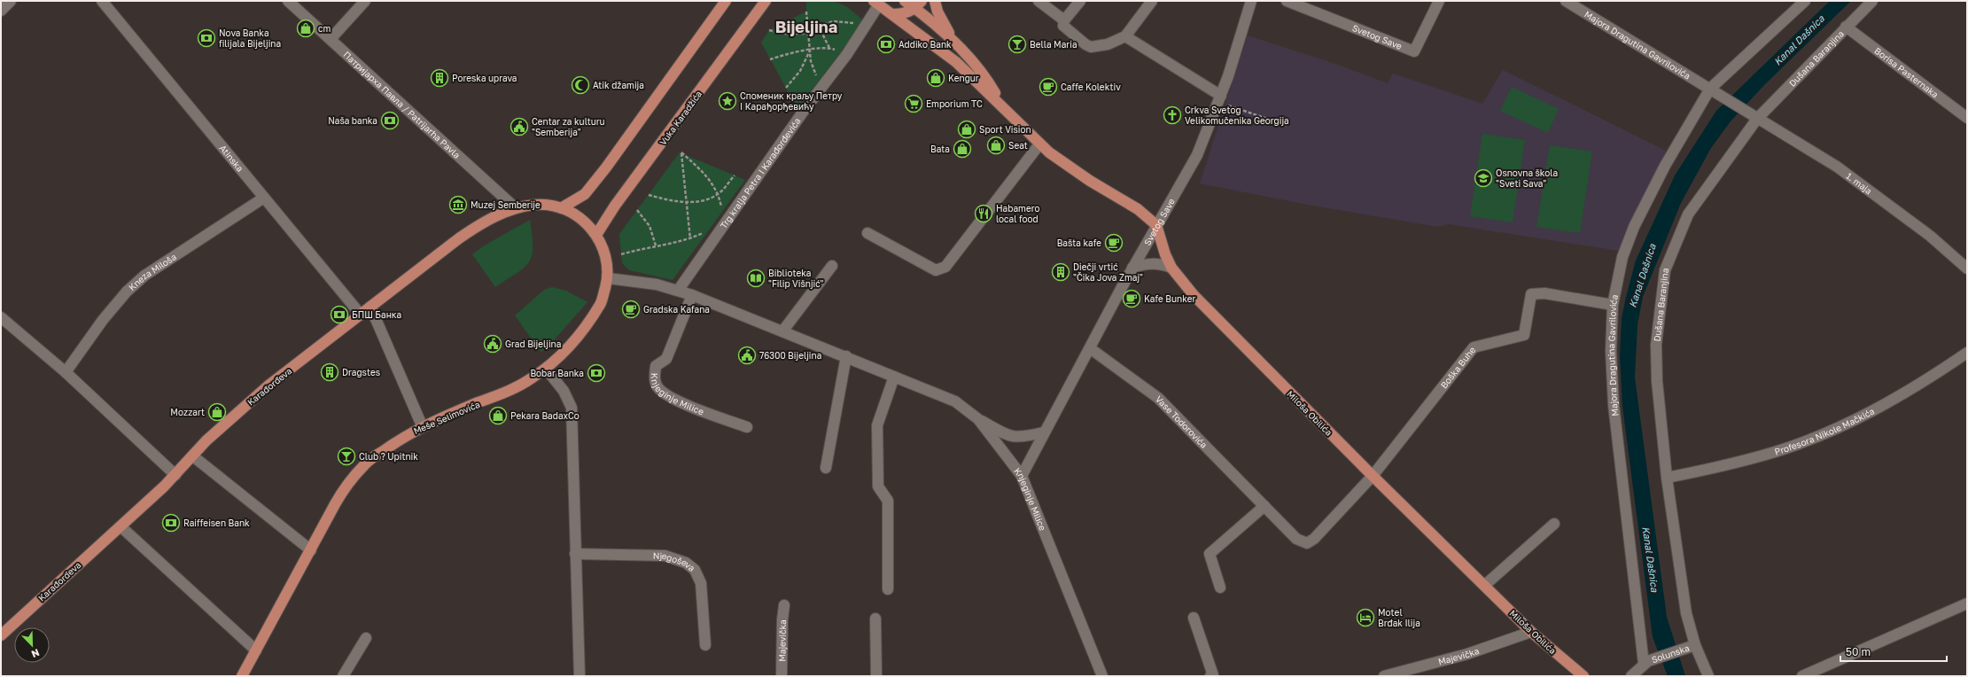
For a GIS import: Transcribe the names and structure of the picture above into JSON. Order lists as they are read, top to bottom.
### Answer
{
  "streets": {
    "main road": [
      "Vuka Karadžića",
      "Karađorđeva",
      "Miloša Obilića",
      "Meše Selimovića"
    ],
    "street": [
      "Svetog Save",
      "Majora Dragutina Gavrilovića",
      "Dušana Baranjina",
      "Borisa Pasternaka",
      "Патријарха Павла / Patrijarha Pavla",
      "Atinska",
      "Trg kralja Petra I Karađorđevića",
      "1. maja",
      "Kneza Miloša",
      "Boška Buhe",
      "Knjeginje Milice",
      "Vase Todorovića",
      "Profesora Nikole Mačkića",
      "Njegoševa",
      "Majevička",
      "Solunska"
    ]
  },
  "crossings": [
    ["Svetog Save", "Knjeginje Milice"],
    ["Svetog Save", "Miloša Obilića"],
    ["Svetog Save", "Vase Todorovića"],
    ["Majora Dragutina Gavrilovića", "1. maja"],
    ["Majora Dragutina Gavrilovića", "Boška Buhe"],
    ["Majora Dragutina Gavrilovića", "Solunska"],
    ["Dušana Baranjina", "Borisa Pasternaka"],
    ["Dušana Baranjina", "1. maja"],
    ["Dušana Baranjina", "Profesora Nikole Mačkića"],
    ["Dušana Baranjina", "Solunska"],
    ["Патријарха Павла / Patrijarha Pavla", "Karađorđeva"],
    ["Vuka Karadžića", "Meše Selimovića"],
    ["Atinska", "Kneza Miloša"],
    ["Atinska", "Karađorđeva"],
    ["Trg kralja Petra I Karađorđevića", "Knjeginje Milice"],
    ["Boška Buhe", "Miloša Obilića"],
    ["Boška Buhe", "Vase Todorovića"],
    ["Karađorđeva", "Meše Selimovića"],
    ["Knjeginje Milice", "Meše Selimovića"],
    ["Miloša Obilića", "Vase Todorovića"],
    ["Miloša Obilića", "Majevička"]
  ],
  "districts": ["Bijeljina"],
  "water": ["Kanal Dašnica"],
  "places": {
    "shop": [
      "cm",
      "Kengur",
      "Sport Vision",
      "Seat",
      "Bata",
      "Mozzart",
      "Pekara BadaxCo"
    ],
    "bank": [
      "Nova Banka filijala Bijeljina",
      "Addiko Bank",
      "Naša banka",
      "БПШ Банка",
      "Bobar Banka",
      "Raiffeisen Bank"
    ],
    "bar": ["Bella Maria", "Club ? Upitnik"],
    "building": ["Poreska uprava", "Dječji vrtić \"Čika Jova Zmaj\"", "Dragstes"],
    "mosque": ["Atik džamija"],
    "cafe": [
      "Caffe Kolektiv",
      "Bašta kafe",
      "Kafe Bunker",
      "Gradska Kafana"
    ],
    "place": ["Споменик краљу Петру I Карађорђевићу"],
    "supermarket": ["Emporium TC"],
    "church": ["Crkva Svetog Velikomučenika Georgija"],
    "public building": ["Centar za kulturu \"Semberija\"", "Grad Bijeljina", "76300 Bijeljina"],
    "school or university": ["Osnovna škola \"Sveti Sava\""],
    "museum": ["Muzej Semberije"],
    "restaurant": ["Habamero local food"],
    "library": ["Biblioteka \"Filip Višnjić\""],
    "hotel": ["Motel Brđak Ilija"]
  },
  "scale_bar": "50 m",
  "north": "bottom right"
}
